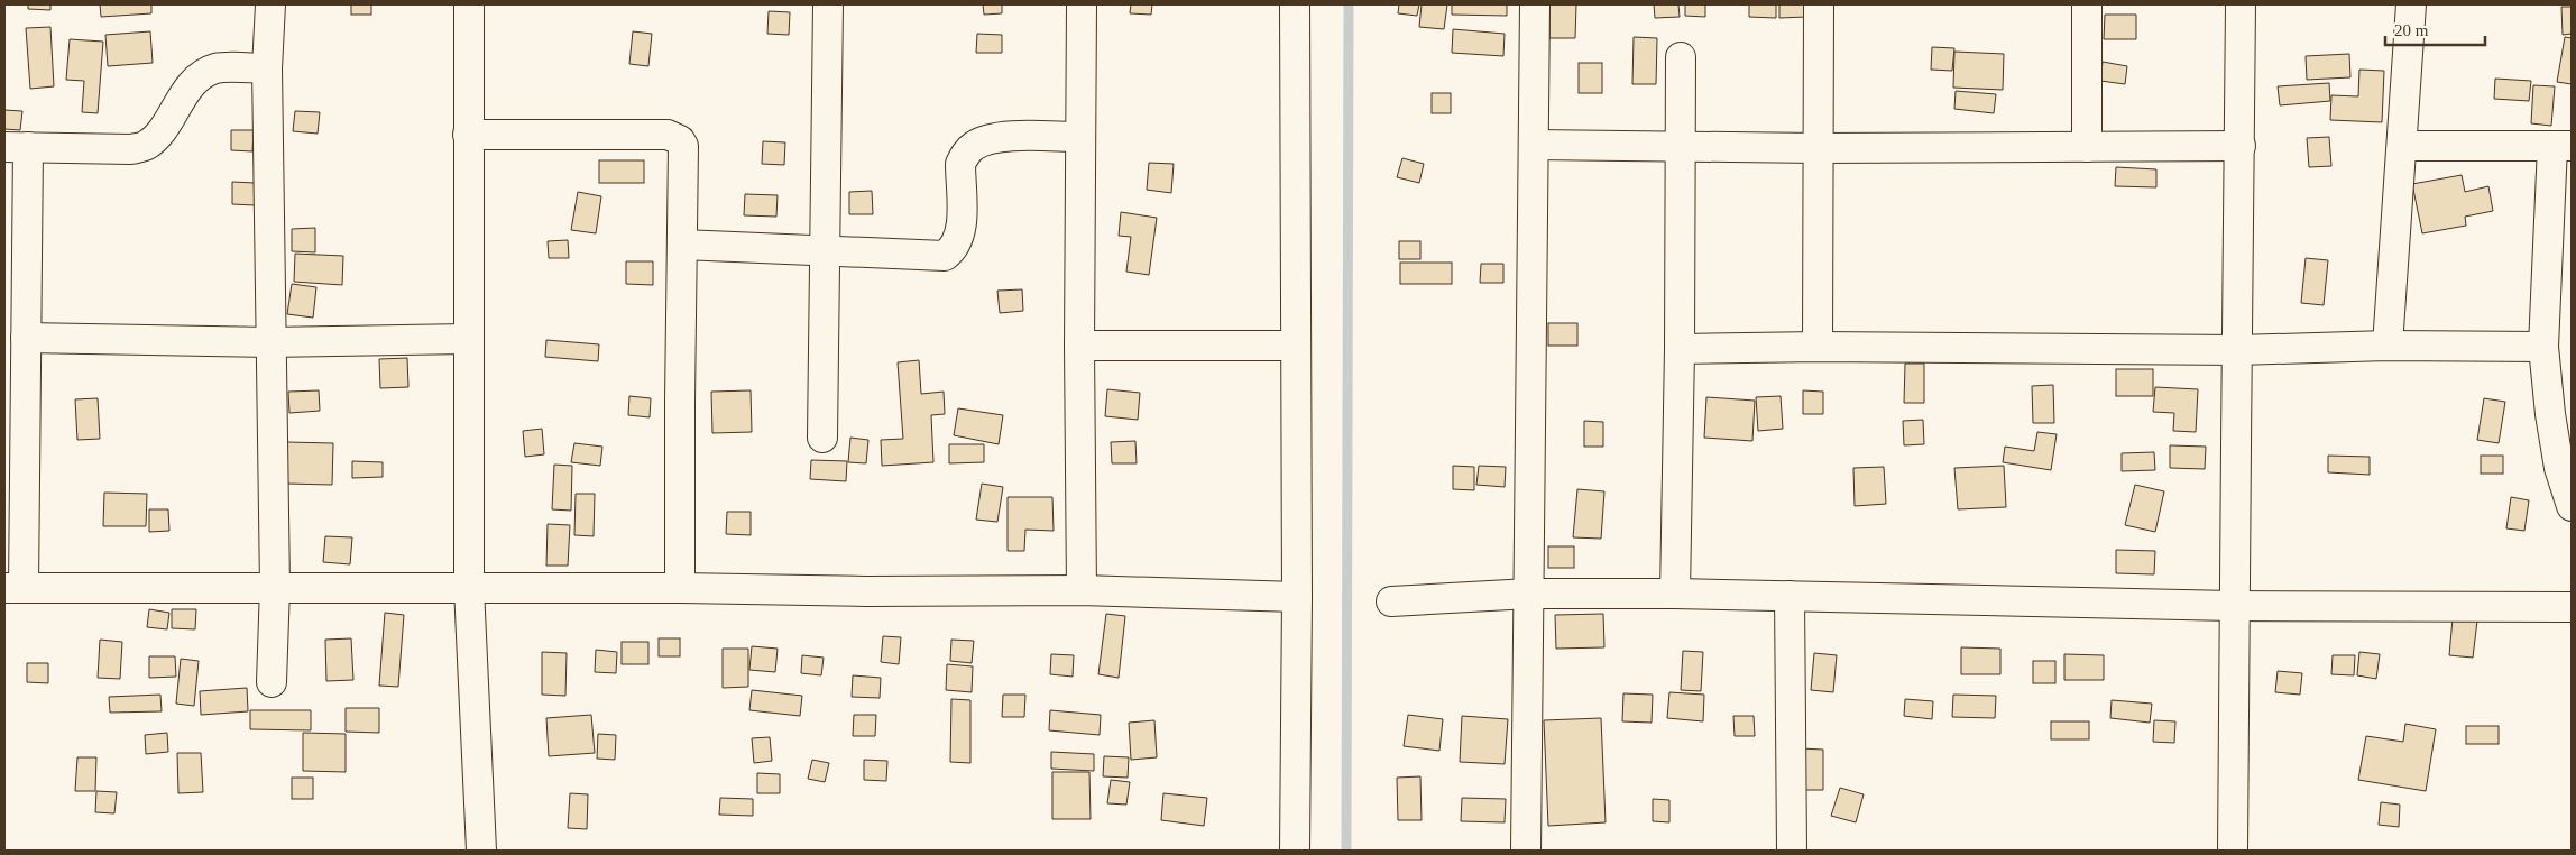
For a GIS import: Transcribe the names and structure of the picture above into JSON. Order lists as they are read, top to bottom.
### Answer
{
  "scale_bar": "20 m"
}
